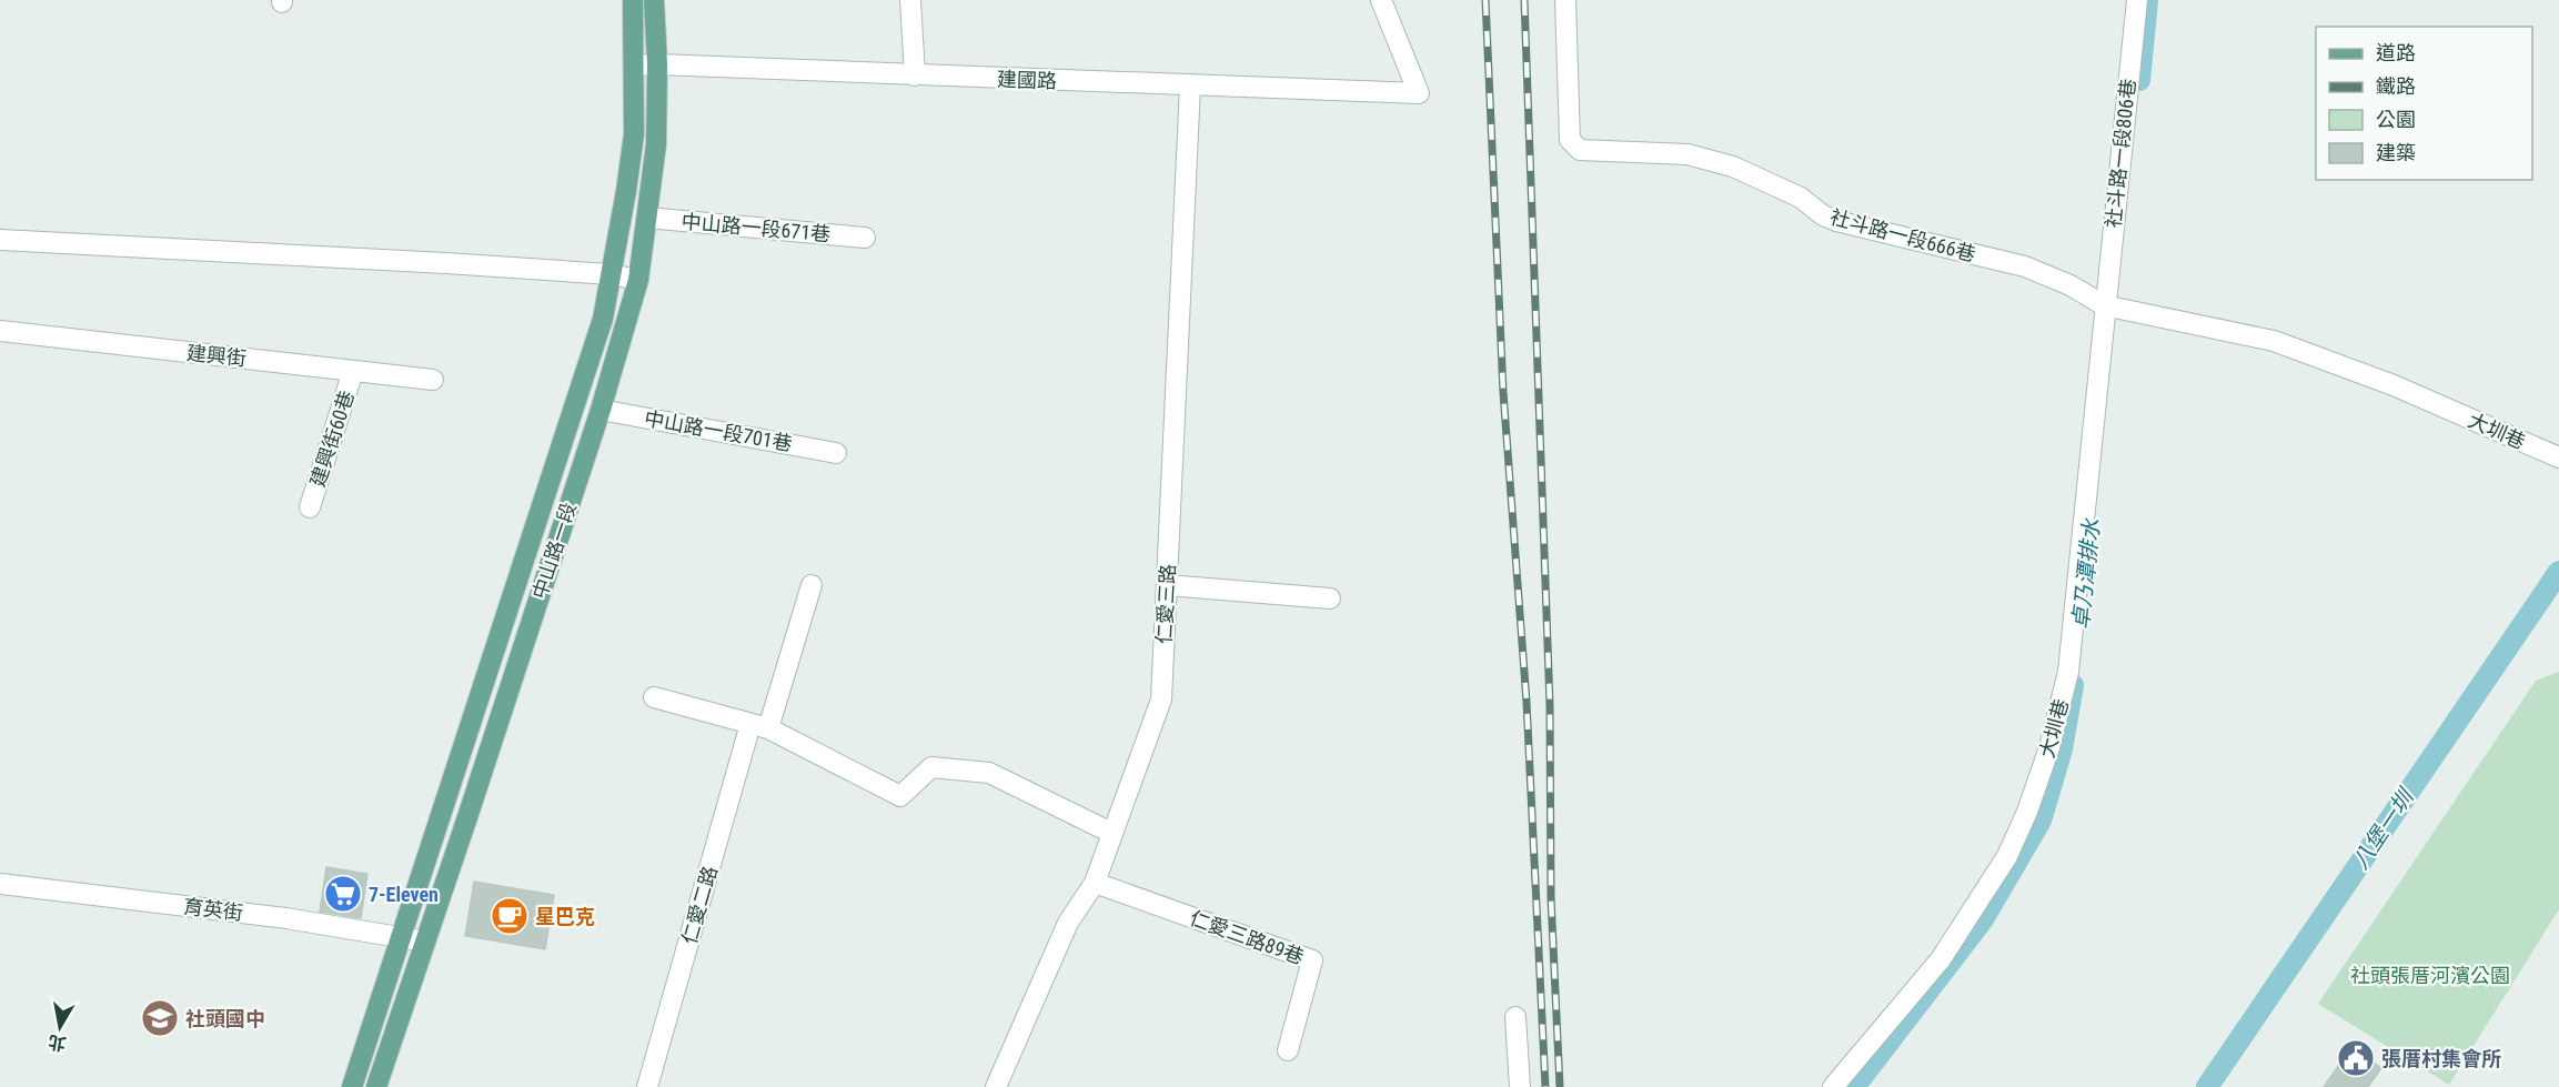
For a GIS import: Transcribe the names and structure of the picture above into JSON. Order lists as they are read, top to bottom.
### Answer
{
  "streets": {
    "main road": ["中山路一段"],
    "street": [
      "建國路",
      "社斗路一段806巷",
      "中山路一段671巷",
      "社斗路一段666巷",
      "建興街",
      "中山路一段701巷",
      "大圳巷",
      "建興街60巷",
      "仁愛三路",
      "仁愛二路",
      "育英街",
      "仁愛三路89巷"
    ]
  },
  "crossings": [
    ["建國路", "中山路一段"],
    ["建國路", "仁愛三路"],
    ["社斗路一段806巷", "社斗路一段666巷"],
    ["社斗路一段806巷", "大圳巷"],
    ["中山路一段671巷", "中山路一段"],
    ["社斗路一段666巷", "大圳巷"],
    ["建興街", "建興街60巷"],
    ["中山路一段701巷", "中山路一段"],
    ["中山路一段", "育英街"],
    ["仁愛三路", "仁愛三路89巷"]
  ],
  "water": ["卓乃潭排水", "八堡一圳"],
  "parks": ["社頭張厝河濱公園"],
  "places": {
    "supermarket": ["7-Eleven"],
    "cafe": ["星巴克"],
    "school or university": ["社頭國中"],
    "public building": ["張厝村集會所"]
  },
  "legend": [
    "道路",
    "鐵路",
    "公園",
    "建築"
  ],
  "north": "bottom"
}
